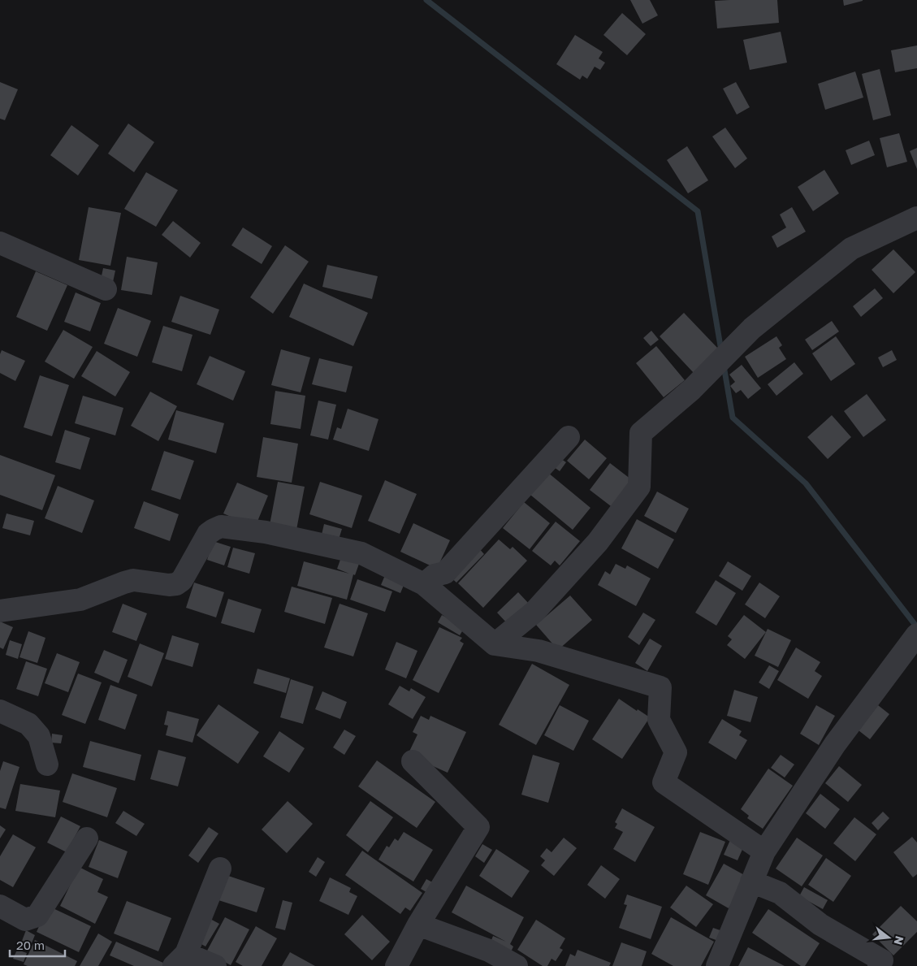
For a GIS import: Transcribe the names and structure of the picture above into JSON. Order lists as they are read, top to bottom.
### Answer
{
  "scale_bar": "20 m",
  "north": "right"
}
